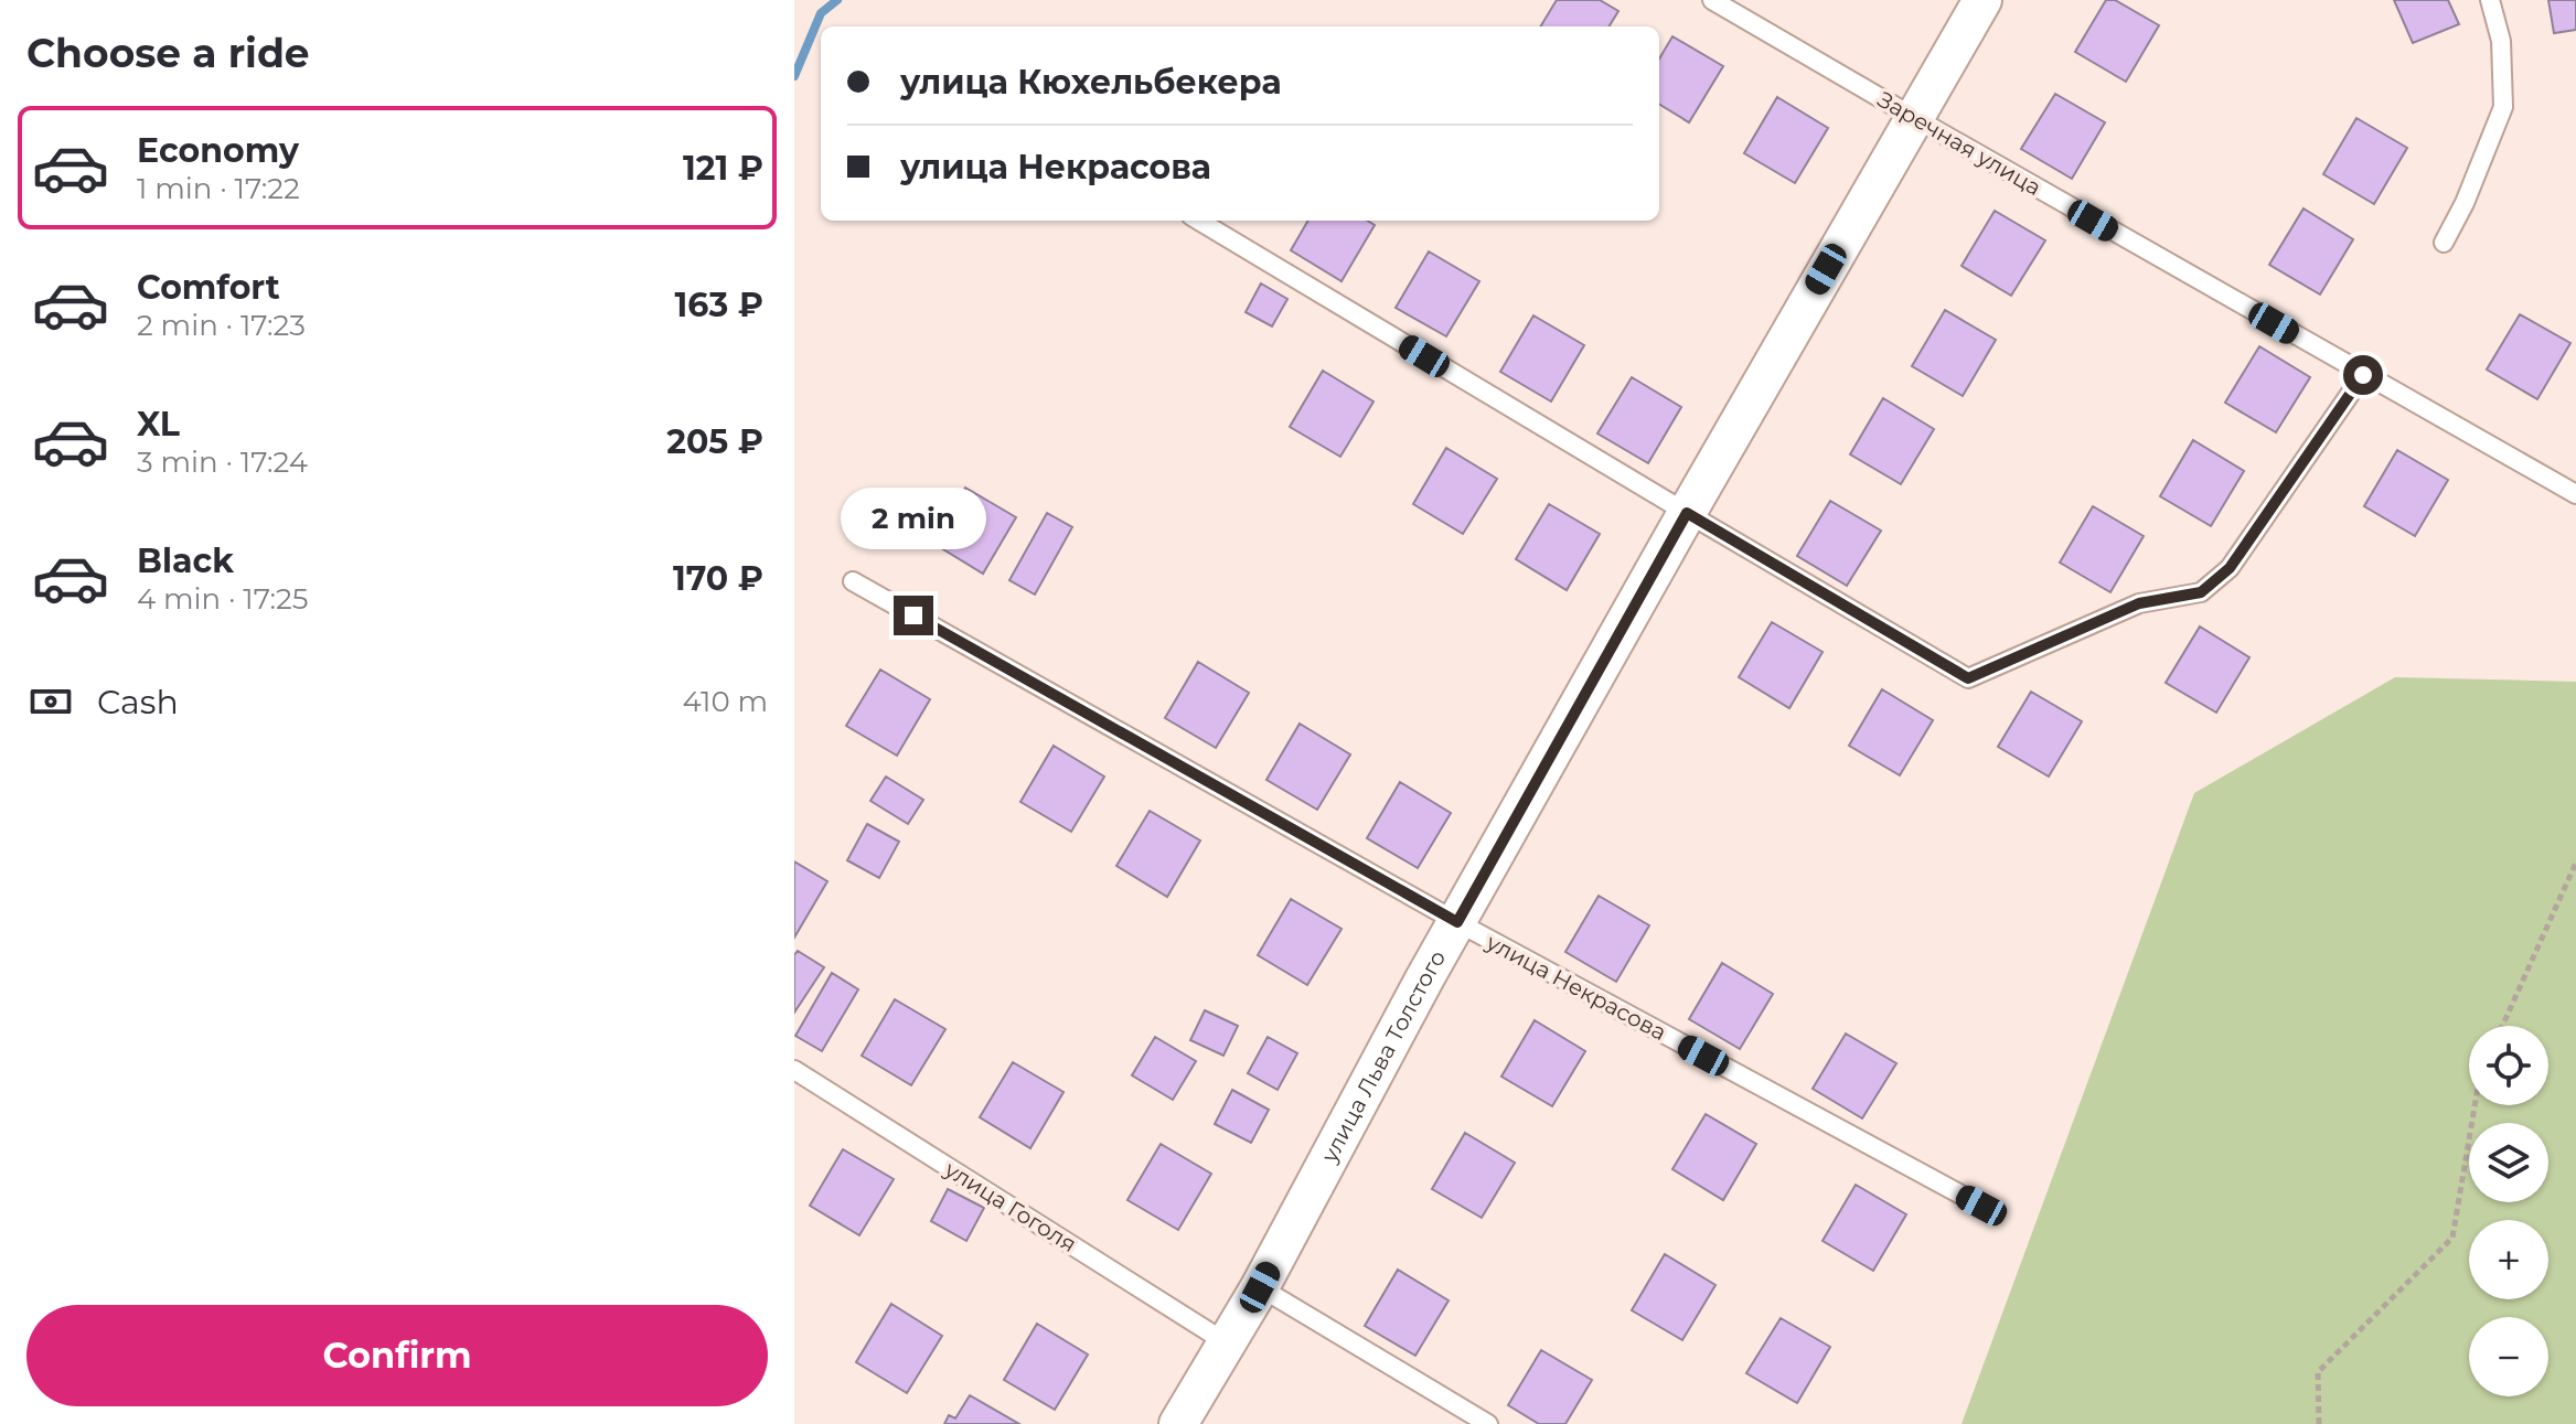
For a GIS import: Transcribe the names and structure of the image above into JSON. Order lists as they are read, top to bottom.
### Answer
{
  "streets": {
    "street": ["улица Льва Толстого"],
    "lane": ["Заречная улица", "улица Некрасова", "улица Гоголя"]
  },
  "crossings": [
    ["Заречная улица", "улица Льва Толстого"],
    ["улица Некрасова", "улица Льва Толстого"],
    ["улица Льва Толстого", "улица Гоголя"]
  ],
  "page": {
    "heading": "Choose a ride",
    "banner": ["улица Кюхельбекера", "улица Некрасова"],
    "list": [
      {
        "name": "Economy",
        "note": "1 min · 17:22",
        "value": "121 ₽"
      },
      {
        "name": "Comfort",
        "note": "2 min · 17:23",
        "value": "163 ₽"
      },
      {
        "name": "XL",
        "note": "3 min · 17:24",
        "value": "205 ₽"
      },
      {
        "name": "Black",
        "note": "4 min · 17:25",
        "value": "170 ₽"
      }
    ],
    "bubble": "2 min",
    "pay": ["Cash", "410 m"],
    "map_buttons": ["+", "−"],
    "buttons": "Confirm"
  }
}
